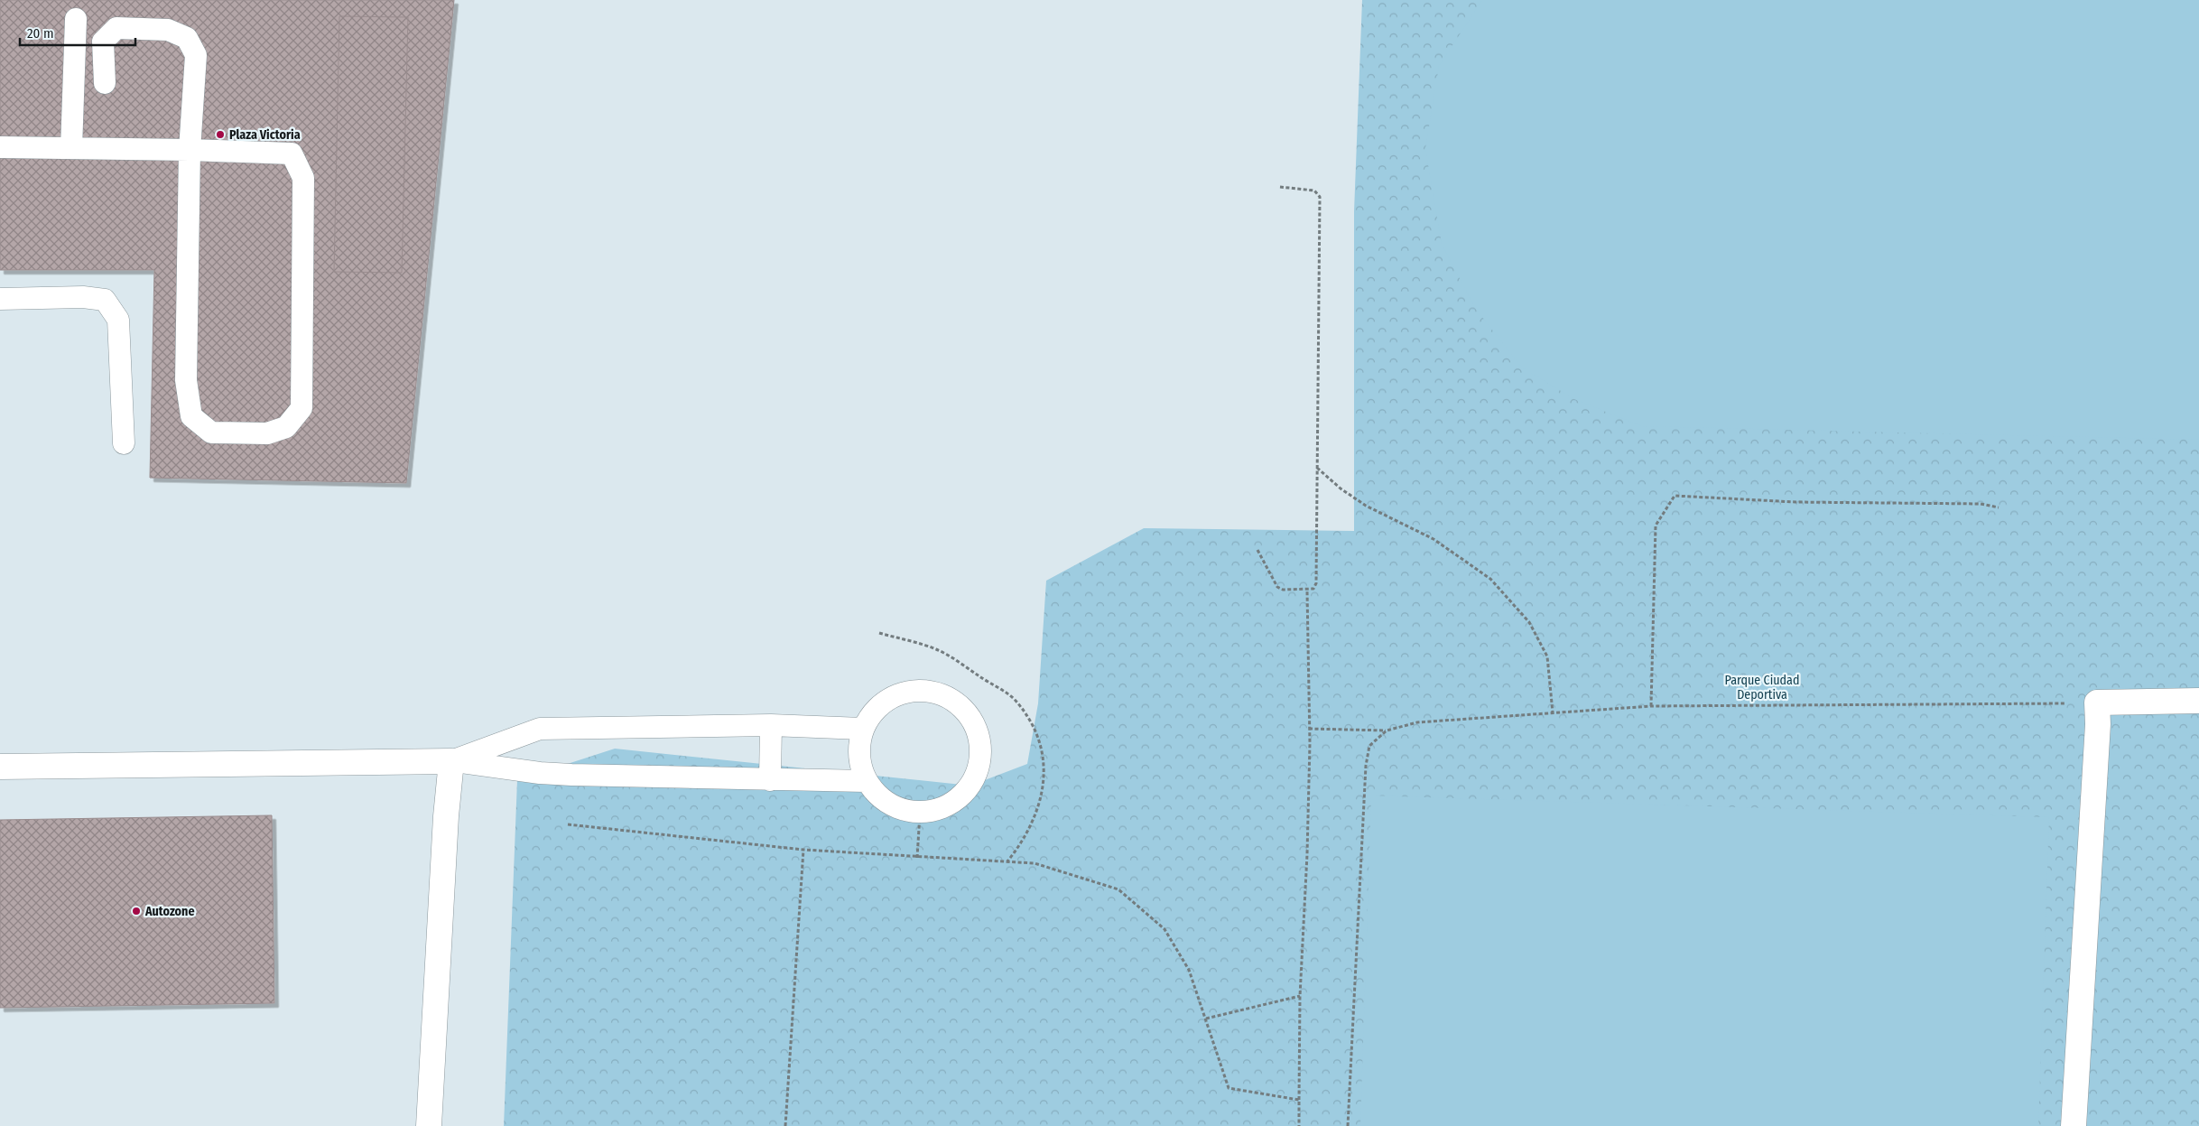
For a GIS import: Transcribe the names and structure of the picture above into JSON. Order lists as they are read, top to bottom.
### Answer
{
  "parks": ["Parque Ciudad Deportiva"],
  "places": ["Plaza Victoria", "Autozone"],
  "scale_bar": "20 m"
}
